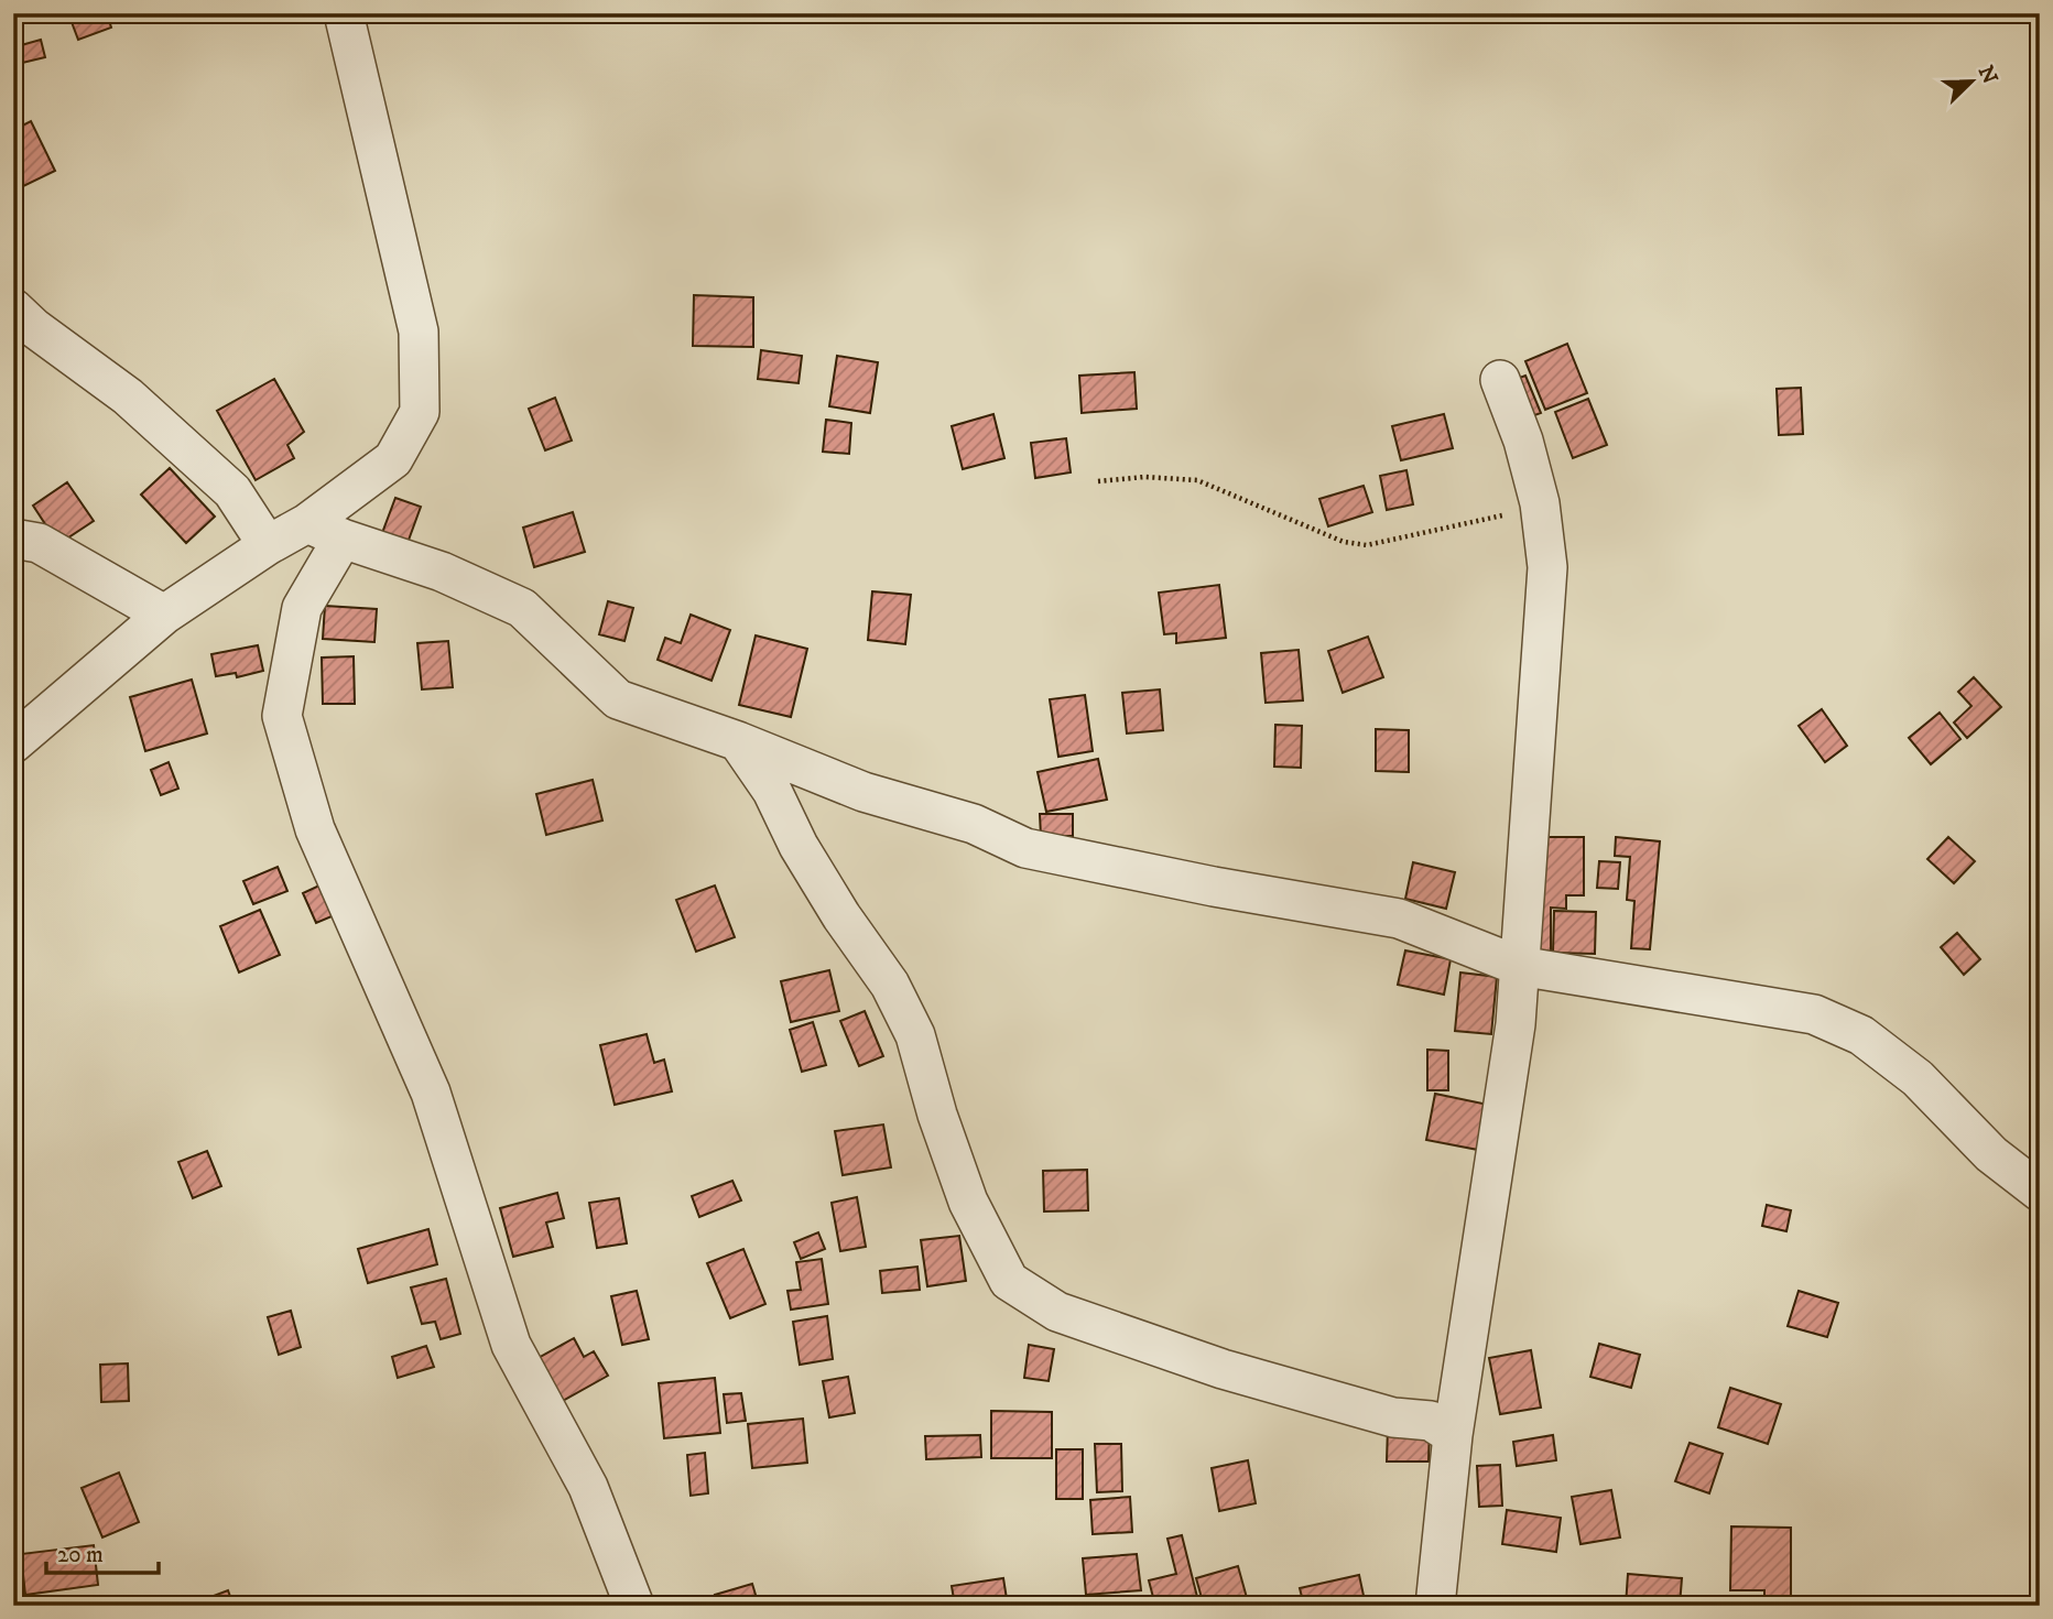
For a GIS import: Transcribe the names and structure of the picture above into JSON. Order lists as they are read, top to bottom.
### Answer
{
  "scale_bar": "20 m",
  "north": "top right"
}
